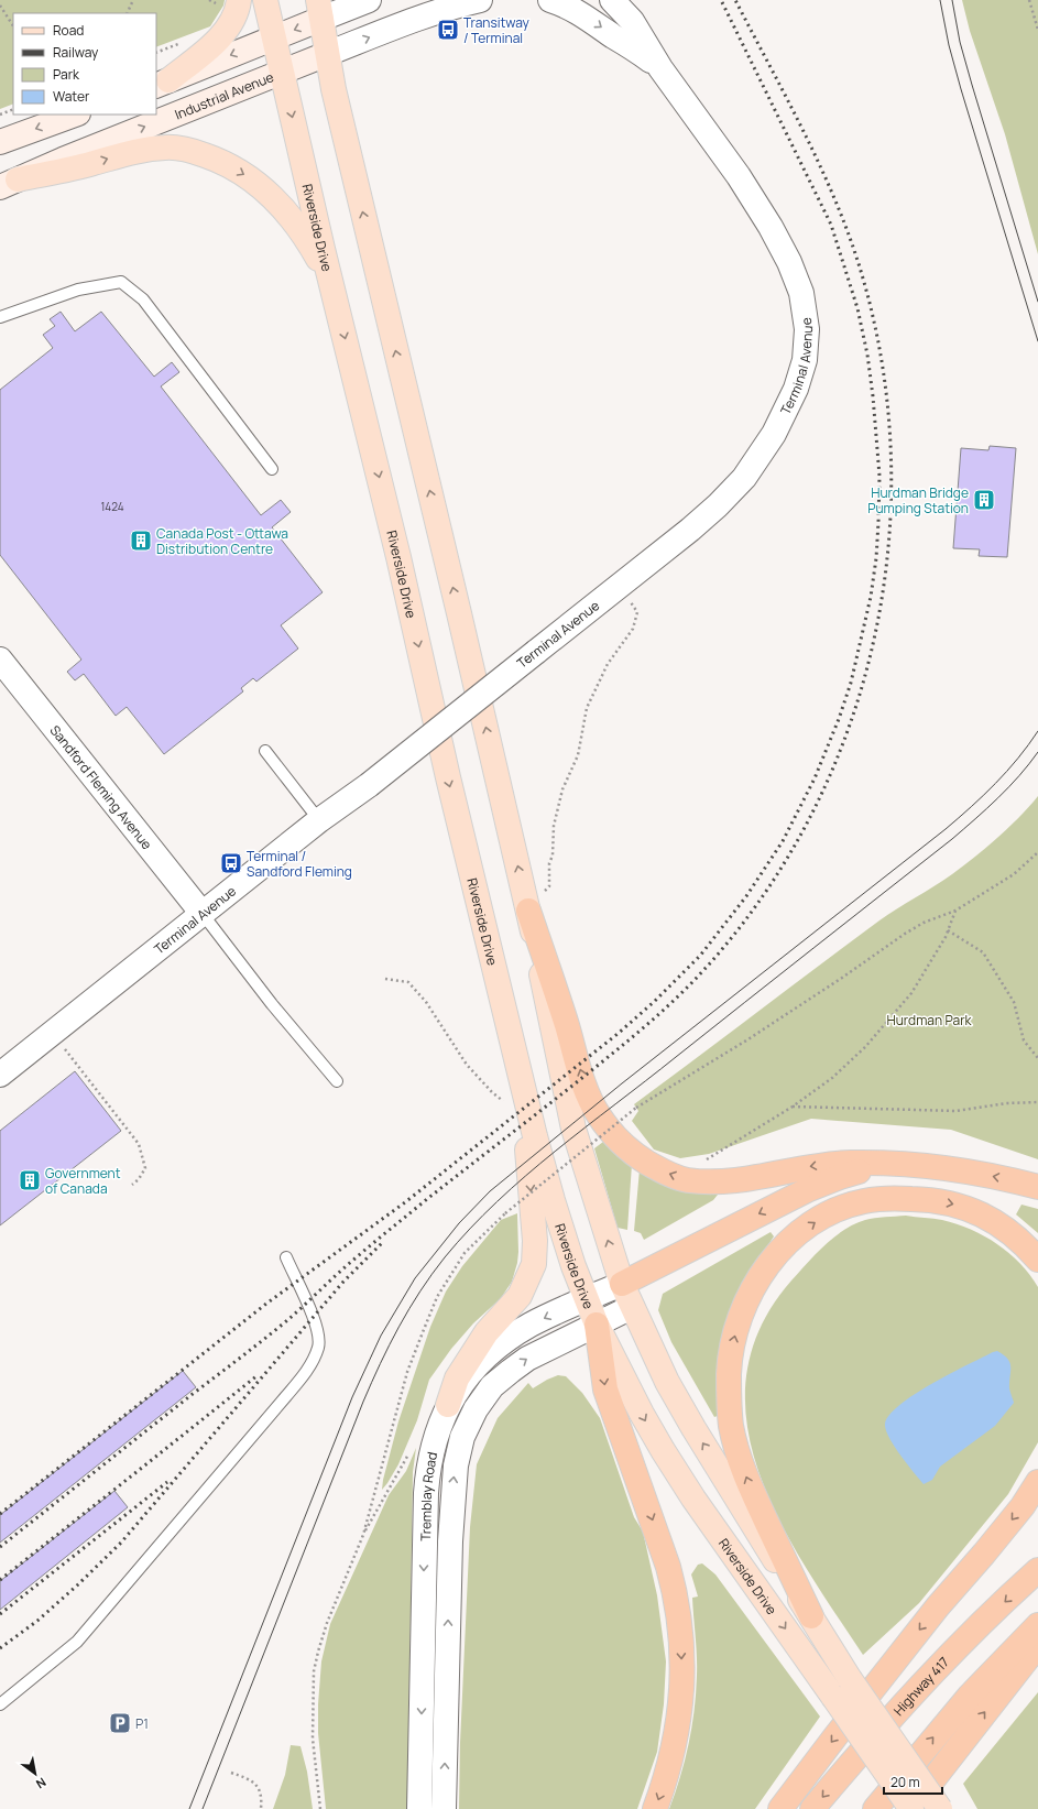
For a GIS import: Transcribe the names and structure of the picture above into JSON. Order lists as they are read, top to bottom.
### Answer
{
  "streets": {
    "highway": ["Highway 417"],
    "main road": ["Industrial Avenue", "Riverside Drive"],
    "street": ["Terminal Avenue", "Sandford Fleming Avenue", "Tremblay Road"]
  },
  "crossings": [
    ["Industrial Avenue", "Riverside Drive"],
    ["Riverside Drive", "Tremblay Road"],
    ["Terminal Avenue", "Sandford Fleming Avenue"]
  ],
  "parks": ["Hurdman Park"],
  "places": {
    "bus stop": ["Transitway / Terminal", "Terminal / Sandford Fleming"],
    "building": ["Hurdman Bridge Pumping Station", "Canada Post - Ottawa Distribution Centre", "Government of Canada"],
    "parking": ["P1"]
  },
  "house_numbers": ["1424"],
  "legend": [
    "Road",
    "Railway",
    "Park",
    "Water"
  ],
  "scale_bar": "20 m",
  "north": "bottom right"
}
